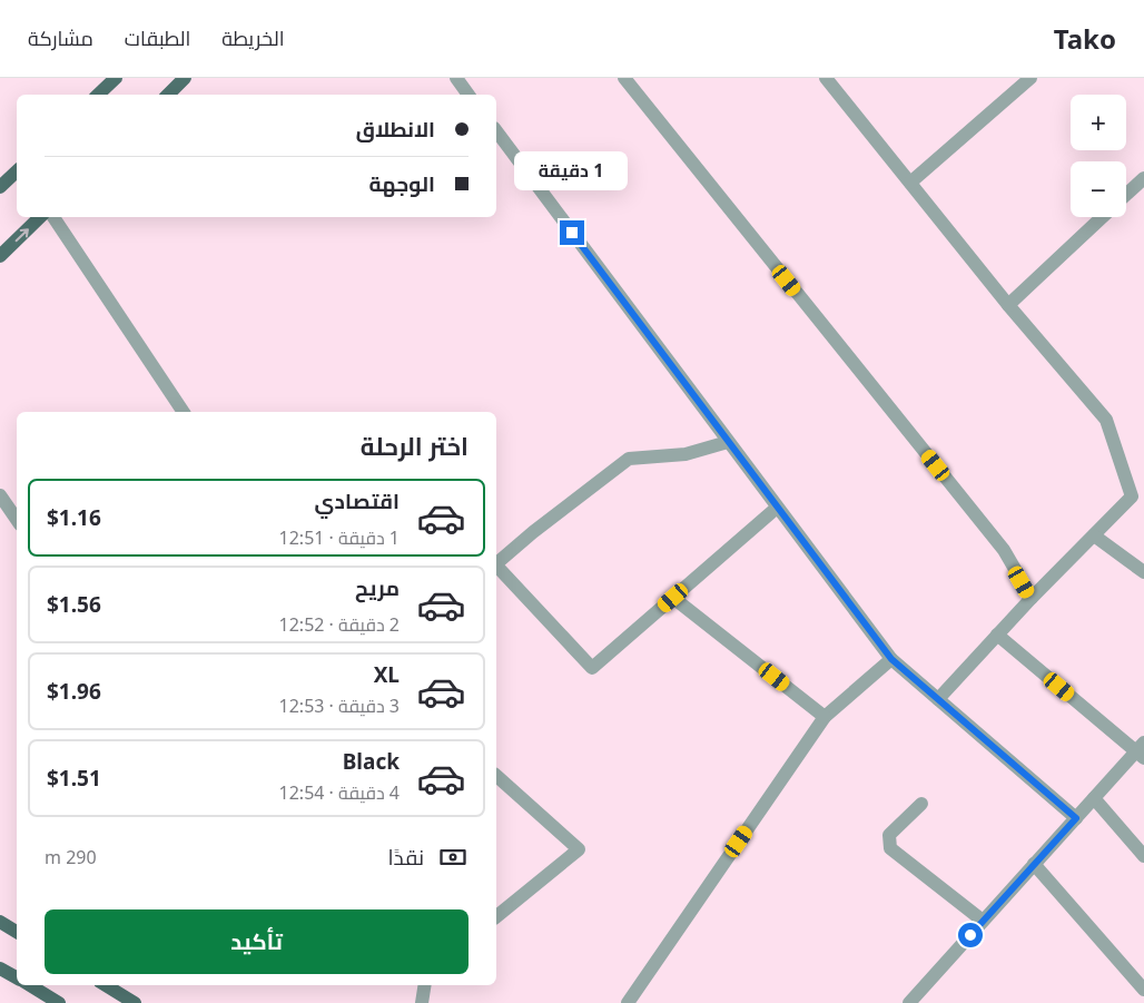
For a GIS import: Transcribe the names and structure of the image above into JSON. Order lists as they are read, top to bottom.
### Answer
{
  "page": {
    "header": "Tako",
    "nav": ["الخريطة", "الطبقات", "مشاركة"],
    "map_buttons": ["+", "−"],
    "banner": ["الانطلاق", "الوجهة"],
    "bubble": "1 دقيقة",
    "heading": "اختر الرحلة",
    "list": [
      {
        "name": "اقتصادي",
        "note": "1 دقيقة · 12:51",
        "value": "$1.16"
      },
      {
        "name": "مريح",
        "note": "2 دقيقة · 12:52",
        "value": "$1.56"
      },
      {
        "name": "XL",
        "note": "3 دقيقة · 12:53",
        "value": "$1.96"
      },
      {
        "name": "Black",
        "note": "4 دقيقة · 12:54",
        "value": "$1.51"
      }
    ],
    "pay": ["نقدًا", "290 m"],
    "buttons": "تأكيد"
  }
}
